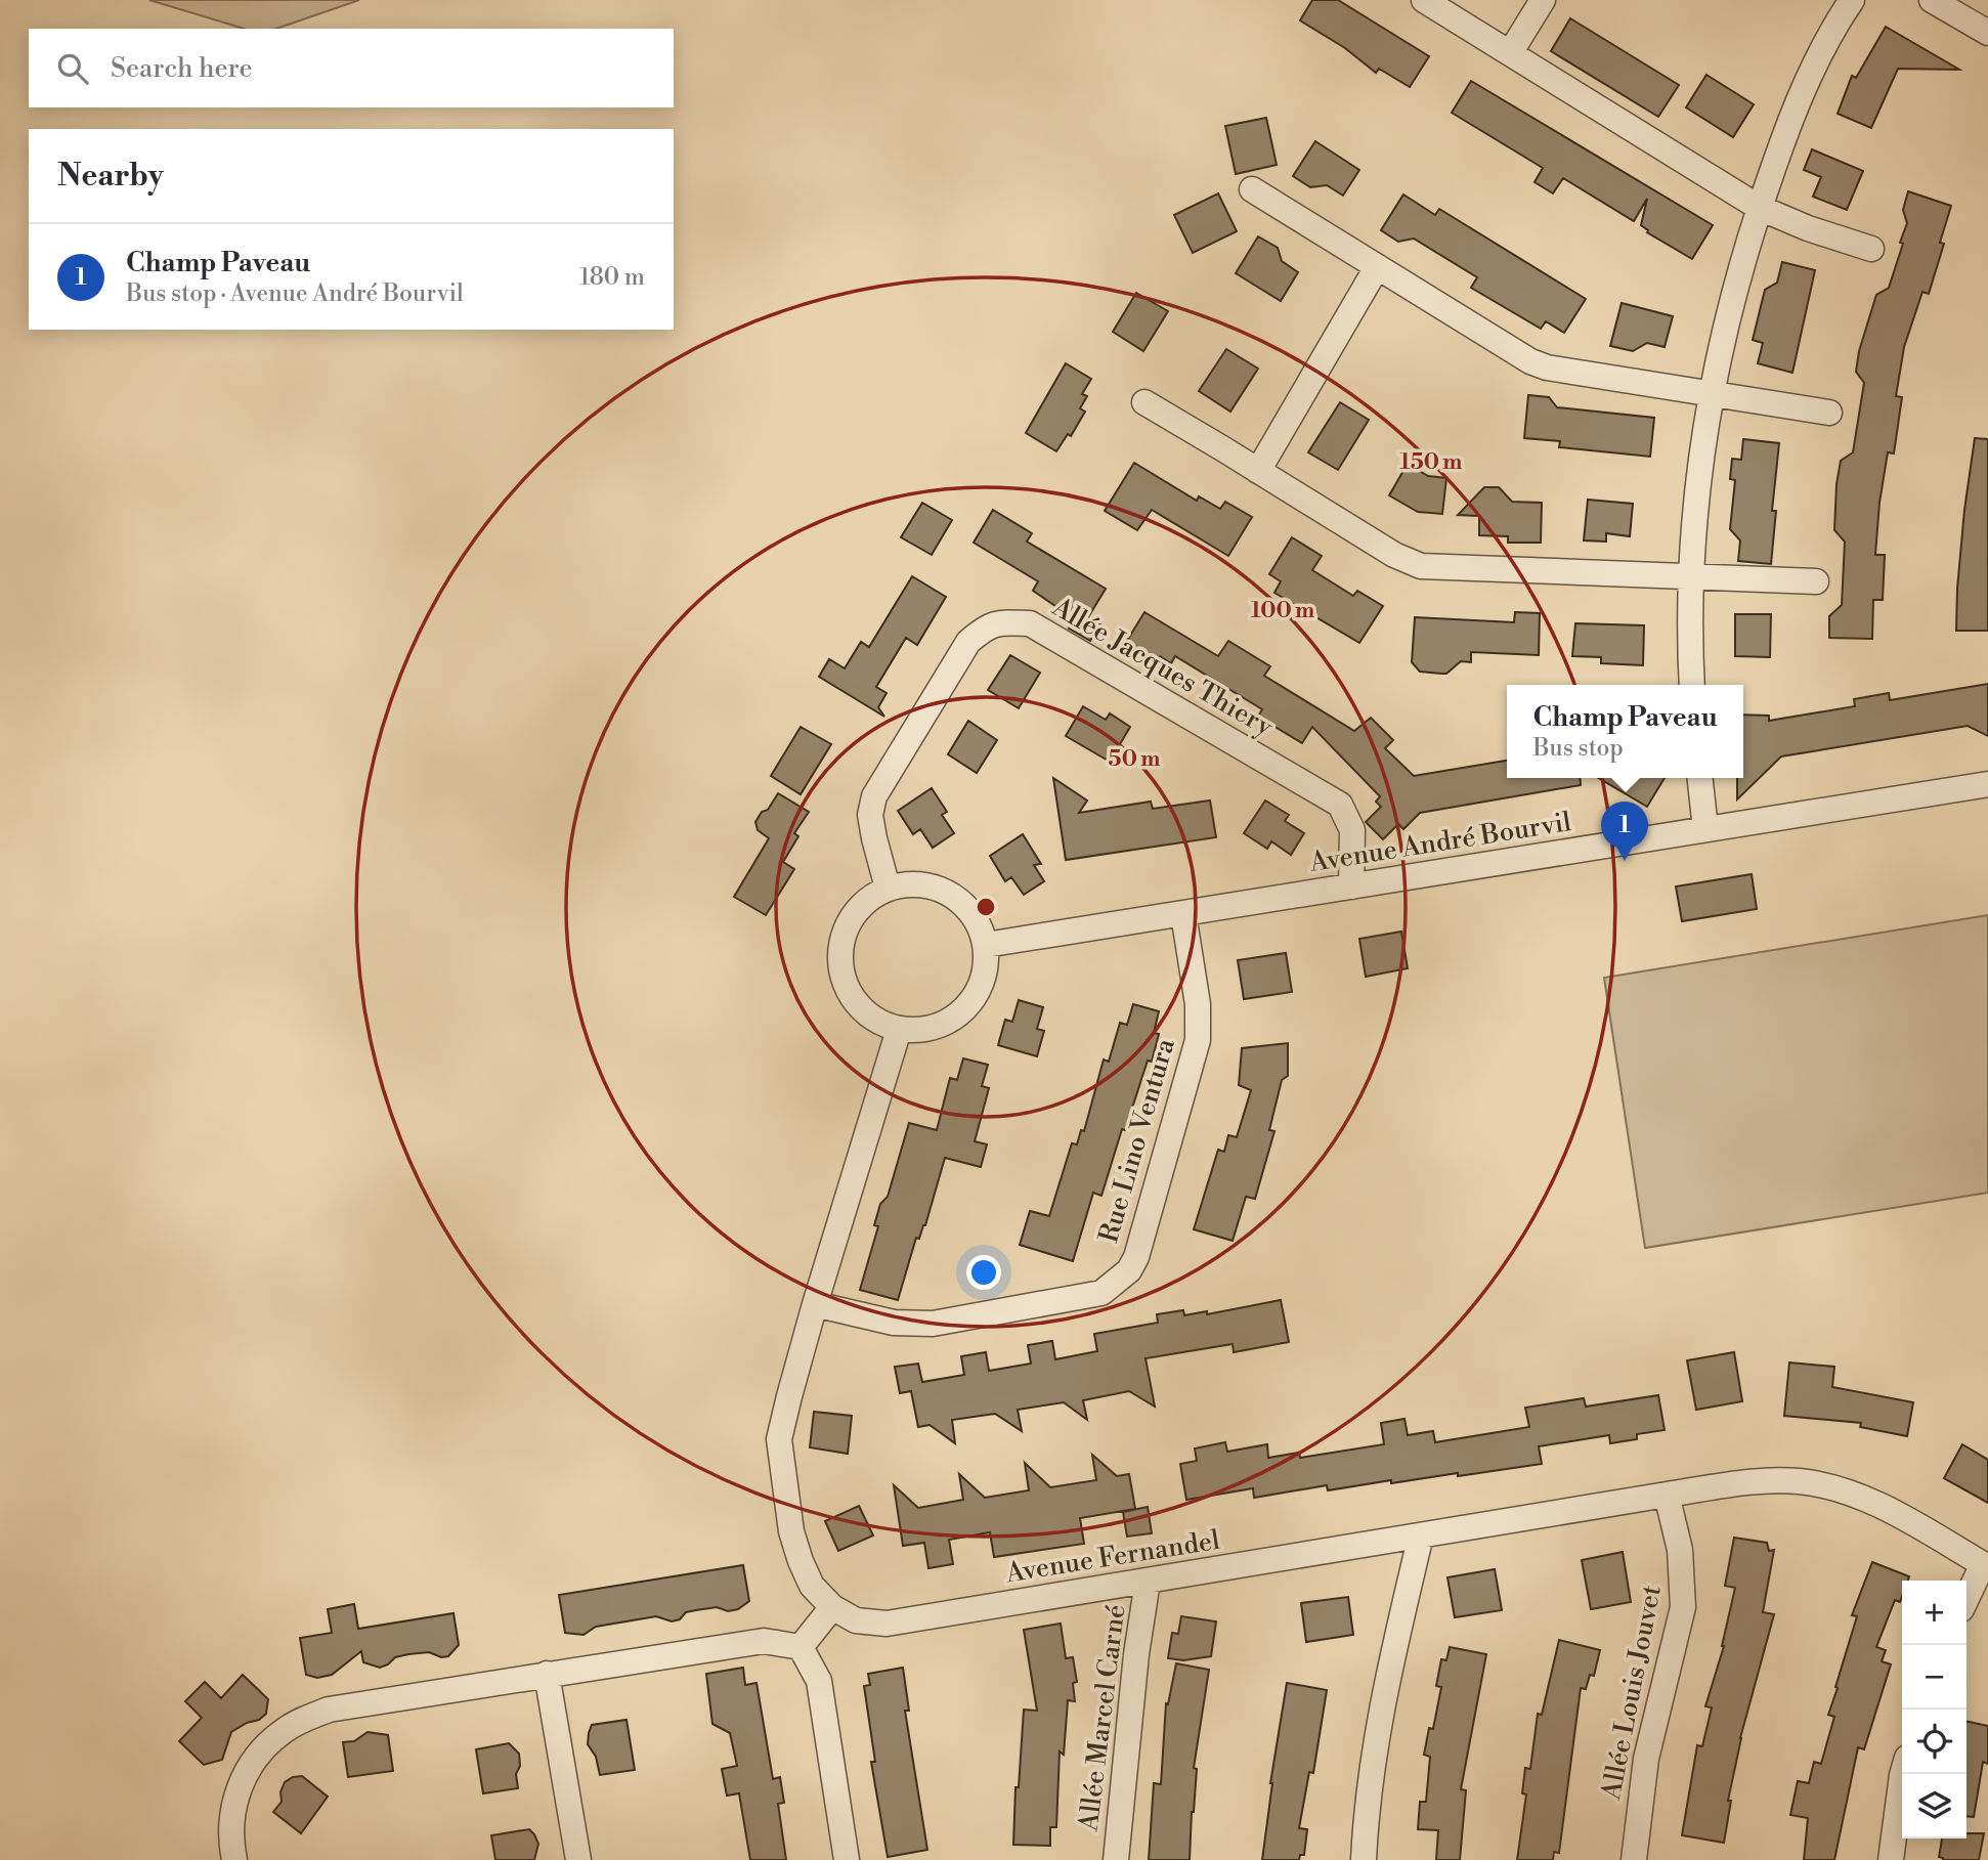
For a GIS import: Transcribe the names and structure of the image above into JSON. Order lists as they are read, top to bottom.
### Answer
{
  "streets": {
    "street": [
      "Allée Jacques Thiery",
      "Avenue André Bourvil",
      "Rue Lino Ventura",
      "Avenue Fernandel",
      "Allée Louis Jouvet",
      "Allée Marcel Carné"
    ]
  },
  "crossings": [
    ["Allée Jacques Thiery", "Avenue André Bourvil"],
    ["Allée Jacques Thiery", "Avenue Fernandel"],
    ["Avenue André Bourvil", "Rue Lino Ventura"],
    ["Avenue André Bourvil", "Avenue Fernandel"],
    ["Rue Lino Ventura", "Avenue Fernandel"],
    ["Avenue Fernandel", "Allée Louis Jouvet"],
    ["Avenue Fernandel", "Allée Marcel Carné"]
  ],
  "page": {
    "search": "Search here",
    "heading": "Nearby",
    "list": [
      {
        "mark": "1",
        "name": "Champ Paveau",
        "note": "Bus stop · Avenue André Bourvil",
        "value": "180 m"
      }
    ],
    "popup": ["Champ Paveau", "Bus stop"],
    "pins": "1",
    "map_buttons": ["+", "−"]
  },
  "rings": ["150 m", "100 m", "50 m"]
}
